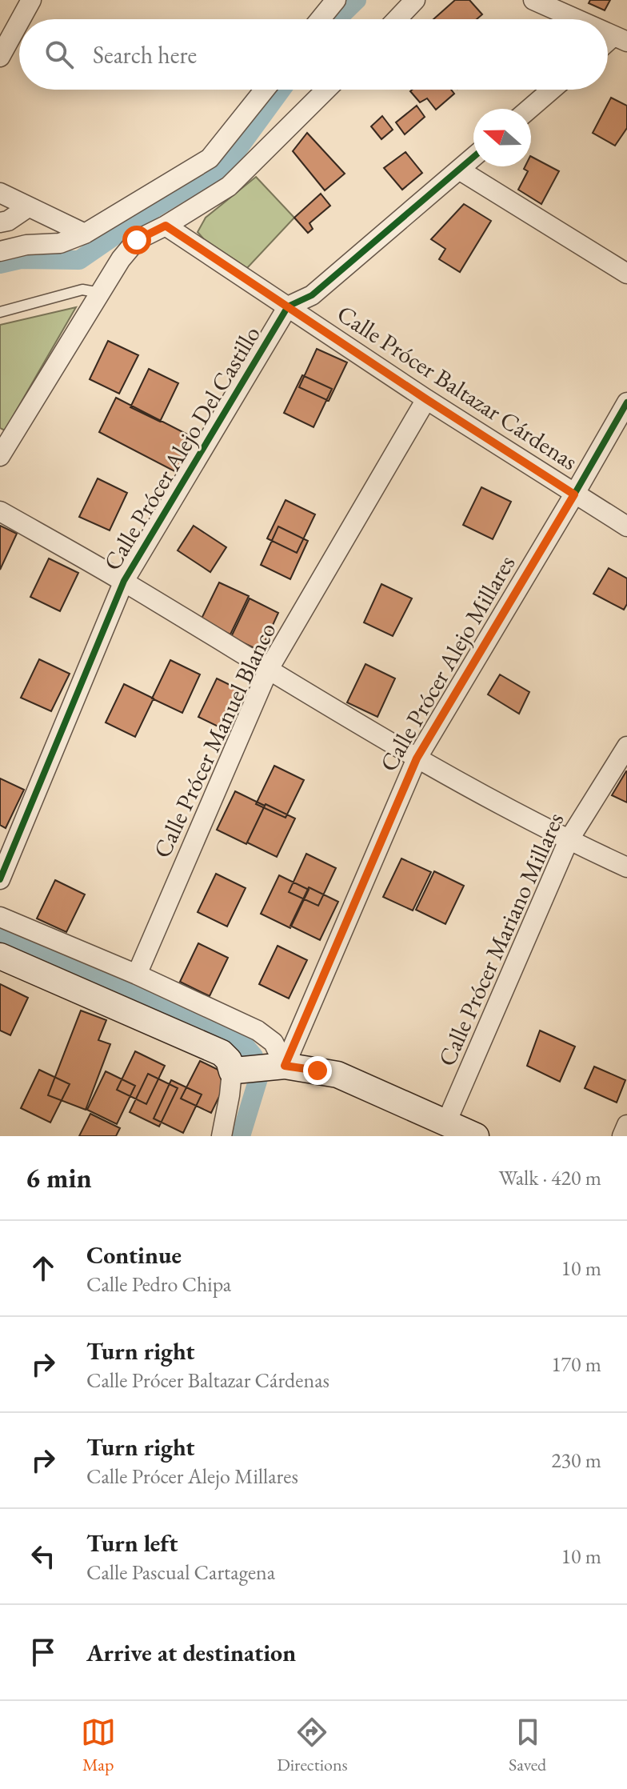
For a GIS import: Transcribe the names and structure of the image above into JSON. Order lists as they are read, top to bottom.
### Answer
{
  "streets": {
    "street": [
      "Calle Prócer Baltazar Cárdenas",
      "Calle Prócer Alejo Del Castillo",
      "Calle Prócer Alejo Millares",
      "Calle Prócer Manuel Blanco",
      "Calle Prócer Mariano Millares"
    ]
  },
  "crossings": [
    ["Calle Prócer Baltazar Cárdenas", "Calle Prócer Alejo Del Castillo"],
    ["Calle Prócer Baltazar Cárdenas", "Calle Prócer Alejo Millares"],
    ["Calle Prócer Baltazar Cárdenas", "Calle Prócer Manuel Blanco"]
  ],
  "north": "left",
  "page": {
    "search": "Search here",
    "heading": ["6 min", "Walk · 420 m"],
    "list": [
      ["Continue", "Calle Pedro Chipa", "10 m"],
      ["Turn right", "Calle Prócer Baltazar Cárdenas", "170 m"],
      ["Turn right", "Calle Prócer Alejo Millares", "230 m"],
      ["Turn left", "Calle Pascual Cartagena", "10 m"],
      "Arrive at destination"
    ],
    "nav": ["Map", "Directions", "Saved"]
  }
}
